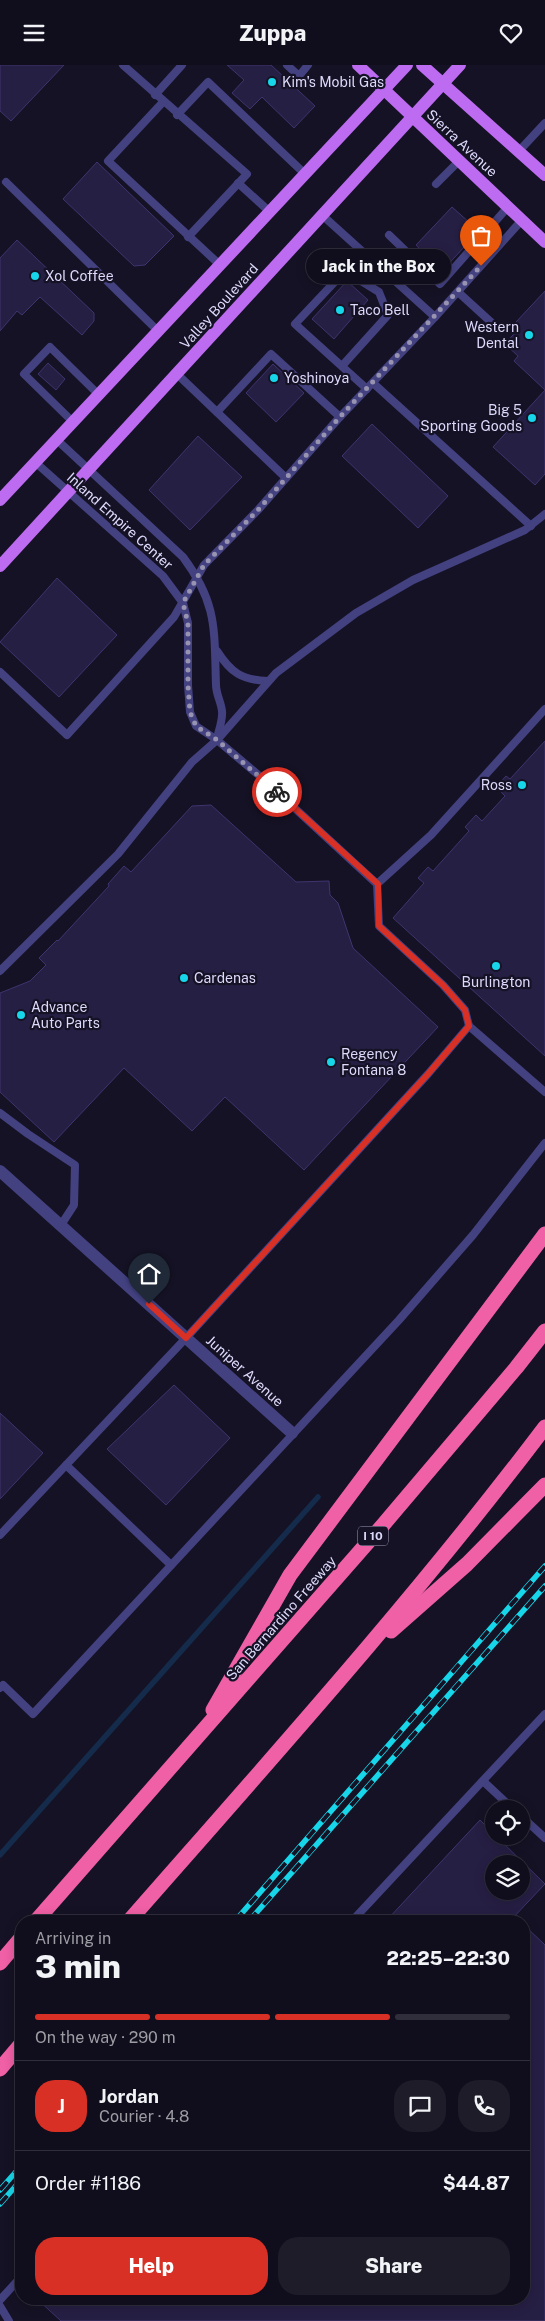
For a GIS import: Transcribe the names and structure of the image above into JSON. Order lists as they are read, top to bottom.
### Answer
{
  "streets": {
    "highway": ["I 10", "San Bernardino Freeway"],
    "main road": ["Sierra Avenue", "Valley Boulevard"],
    "street": ["Juniper Avenue"],
    "lane": ["Inland Empire Center"]
  },
  "crossings": [
    ["Sierra Avenue", "Valley Boulevard"],
    ["Valley Boulevard", "Inland Empire Center"]
  ],
  "places": [
    "Kim's Mobil Gas",
    "Jack in the Box",
    "Xol Coffee",
    "Taco Bell",
    "Western Dental",
    "Yoshinoya",
    "Big 5 Sporting Goods",
    "Ross",
    "Burlington",
    "Cardenas",
    "Advance Auto Parts",
    "Regency Fontana 8"
  ],
  "page": {
    "header": "Zuppa",
    "bubble": "Jack in the Box",
    "heading": ["3 min", "Arriving in", "22:25–22:30"],
    "panel": [
      "Jordan",
      "Courier · 4.8",
      "Order #1186",
      "$44.87"
    ],
    "bar": "On the way · 290 m",
    "round": "J",
    "buttons": ["Help", "Share"]
  }
}
